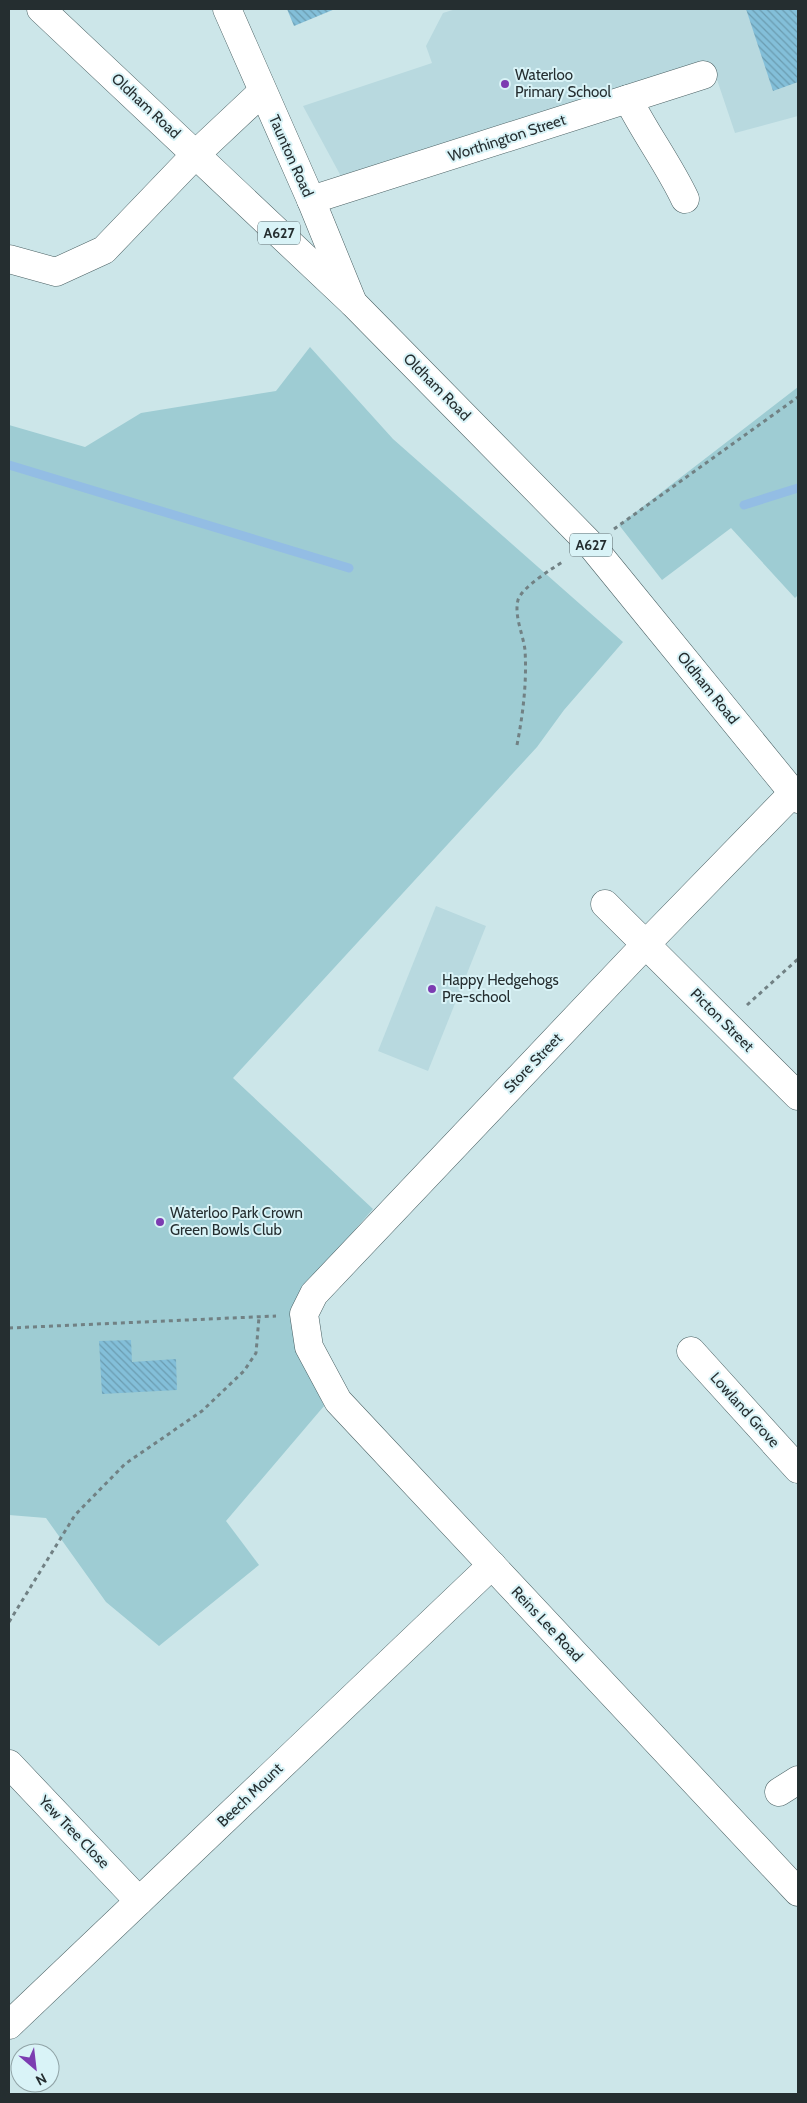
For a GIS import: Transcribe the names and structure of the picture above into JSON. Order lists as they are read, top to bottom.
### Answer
{
  "streets": {
    "main road": [
      "Oldham Road",
      "Worthington Street",
      "Taunton Road",
      "A627",
      "Picton Street",
      "Store Street",
      "Lowland Grove",
      "Reins Lee Road",
      "Beech Mount",
      "Yew Tree Close"
    ]
  },
  "crossings": [
    ["Oldham Road", "Taunton Road"],
    ["Oldham Road", "Store Street"],
    ["Worthington Street", "Taunton Road"],
    ["Picton Street", "Store Street"],
    ["Store Street", "Reins Lee Road"],
    ["Reins Lee Road", "Beech Mount"],
    ["Beech Mount", "Yew Tree Close"]
  ],
  "places": ["Waterloo Primary School", "Happy Hedgehogs Pre-school", "Waterloo Park Crown Green Bowls Club"],
  "north": "bottom right"
}
